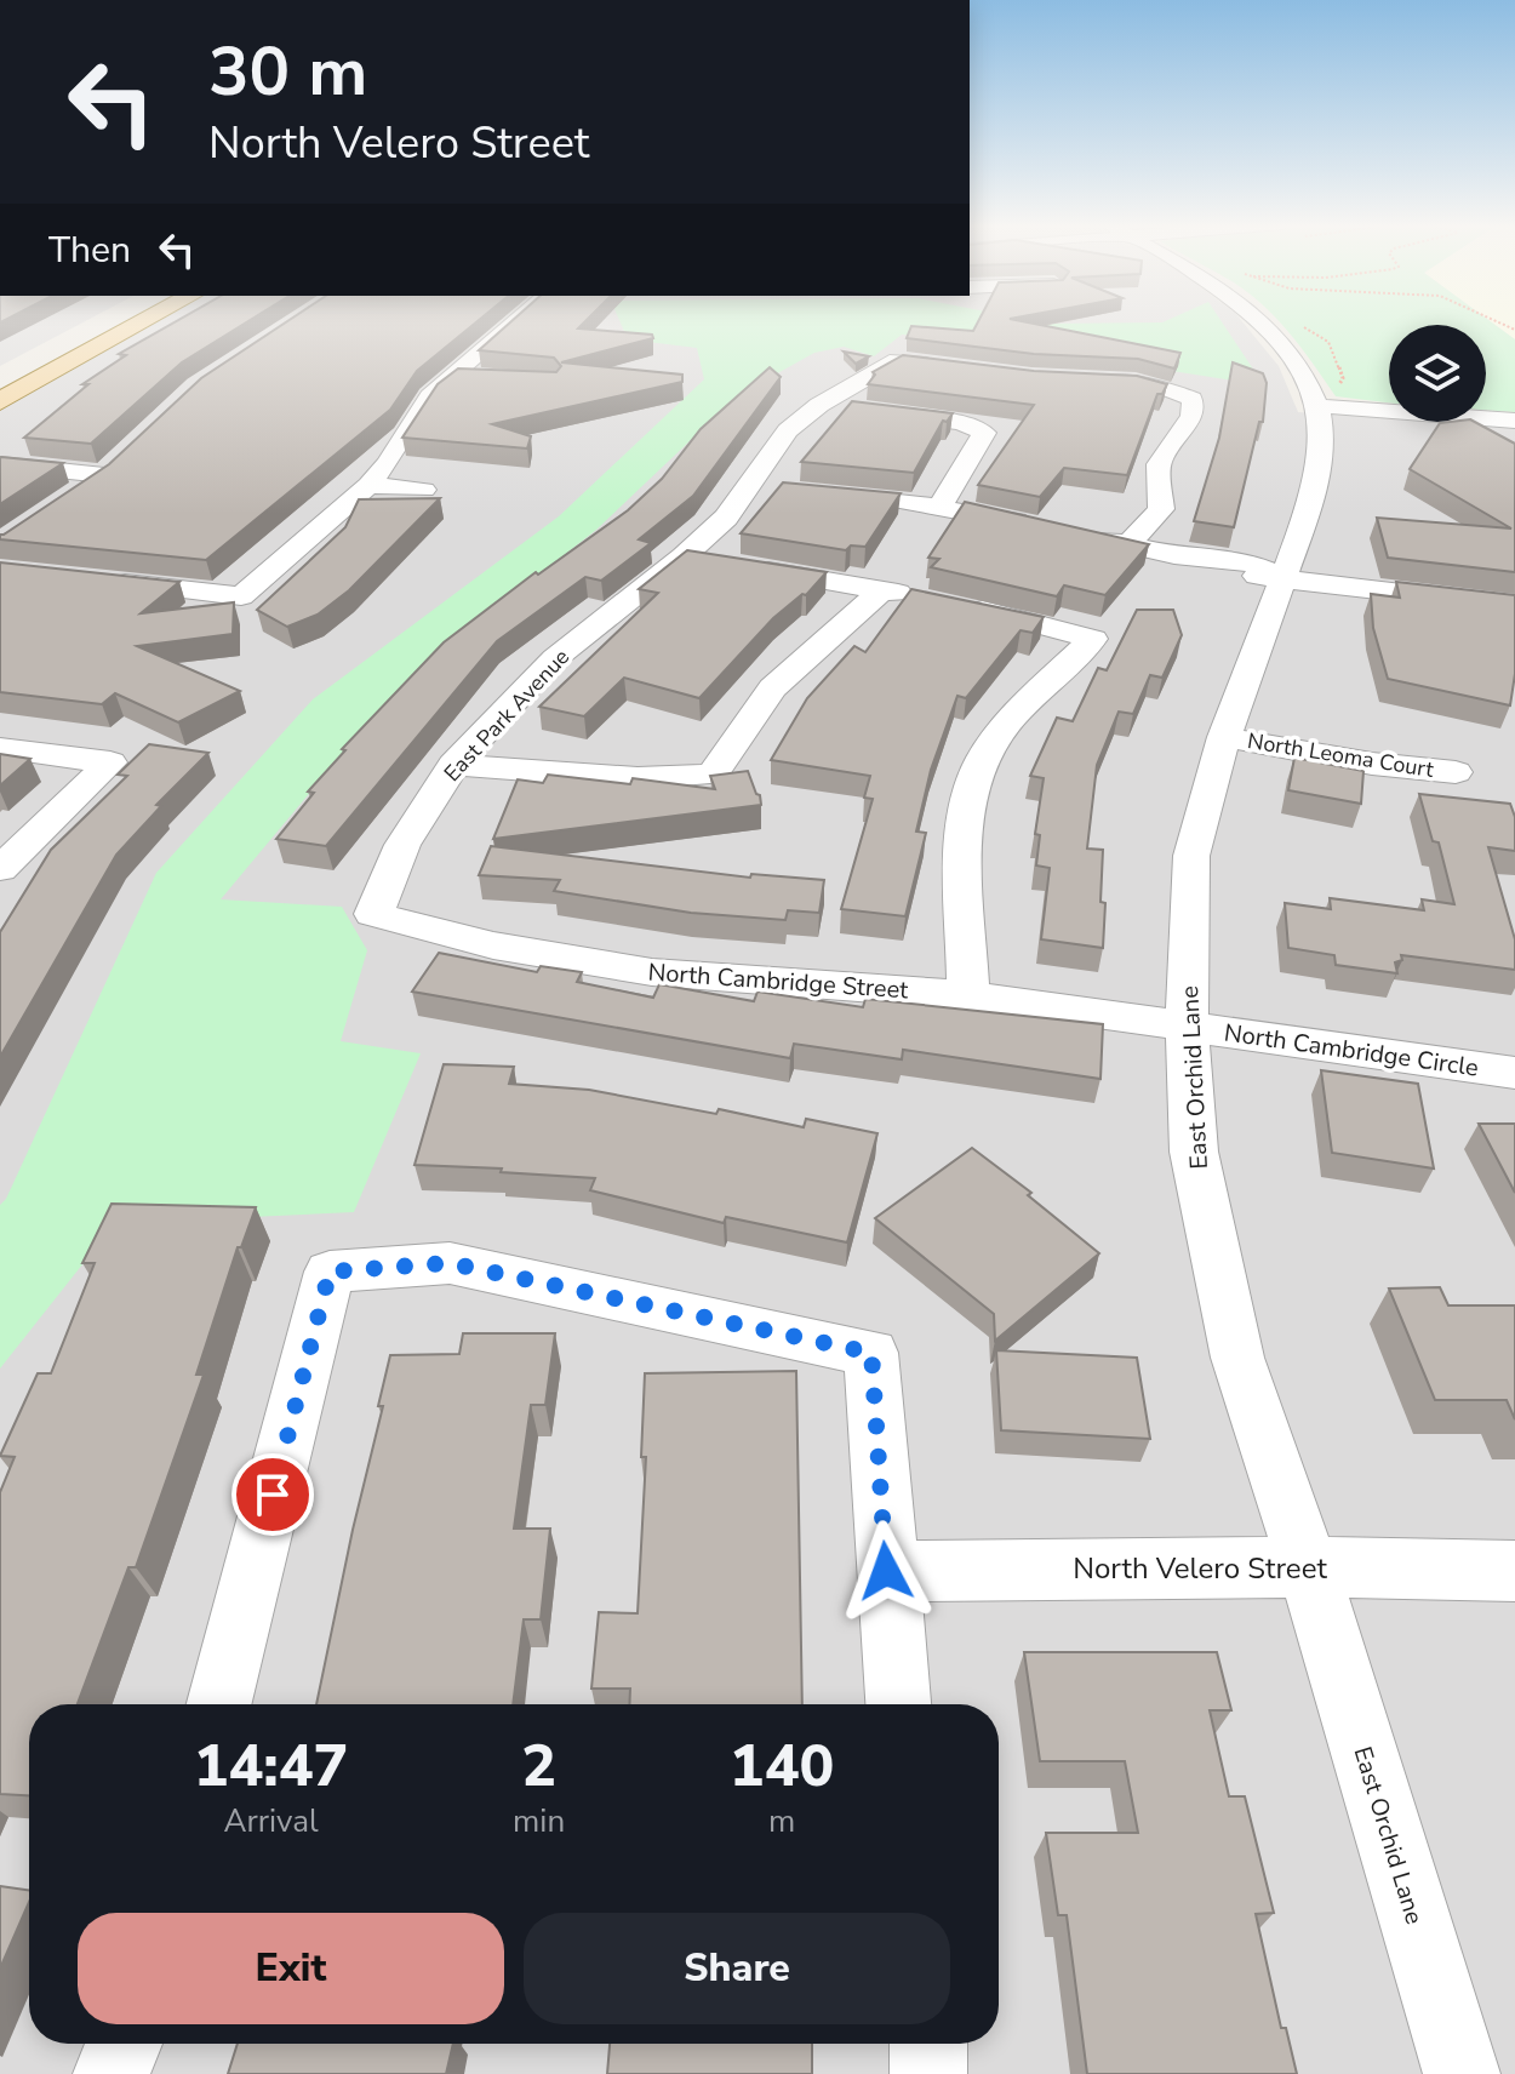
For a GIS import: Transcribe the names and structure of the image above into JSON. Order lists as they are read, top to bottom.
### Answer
{
  "streets": {
    "street": [
      "East Park Avenue",
      "North Leoma Court",
      "North Cambridge Street",
      "North Cambridge Circle",
      "East Orchid Lane",
      "North Velero Street"
    ]
  },
  "crossings": [
    ["East Park Avenue", "North Cambridge Street"],
    ["North Leoma Court", "East Orchid Lane"],
    ["North Cambridge Street", "North Cambridge Circle"],
    ["North Cambridge Street", "East Orchid Lane"],
    ["North Cambridge Circle", "East Orchid Lane"],
    ["East Orchid Lane", "North Velero Street"]
  ],
  "page": {
    "turn": ["30 m", "North Velero Street"],
    "then": "Then",
    "eta": [
      "14:47",
      "Arrival",
      "2",
      "min",
      "140",
      "m"
    ],
    "buttons": ["Exit", "Share"]
  }
}
